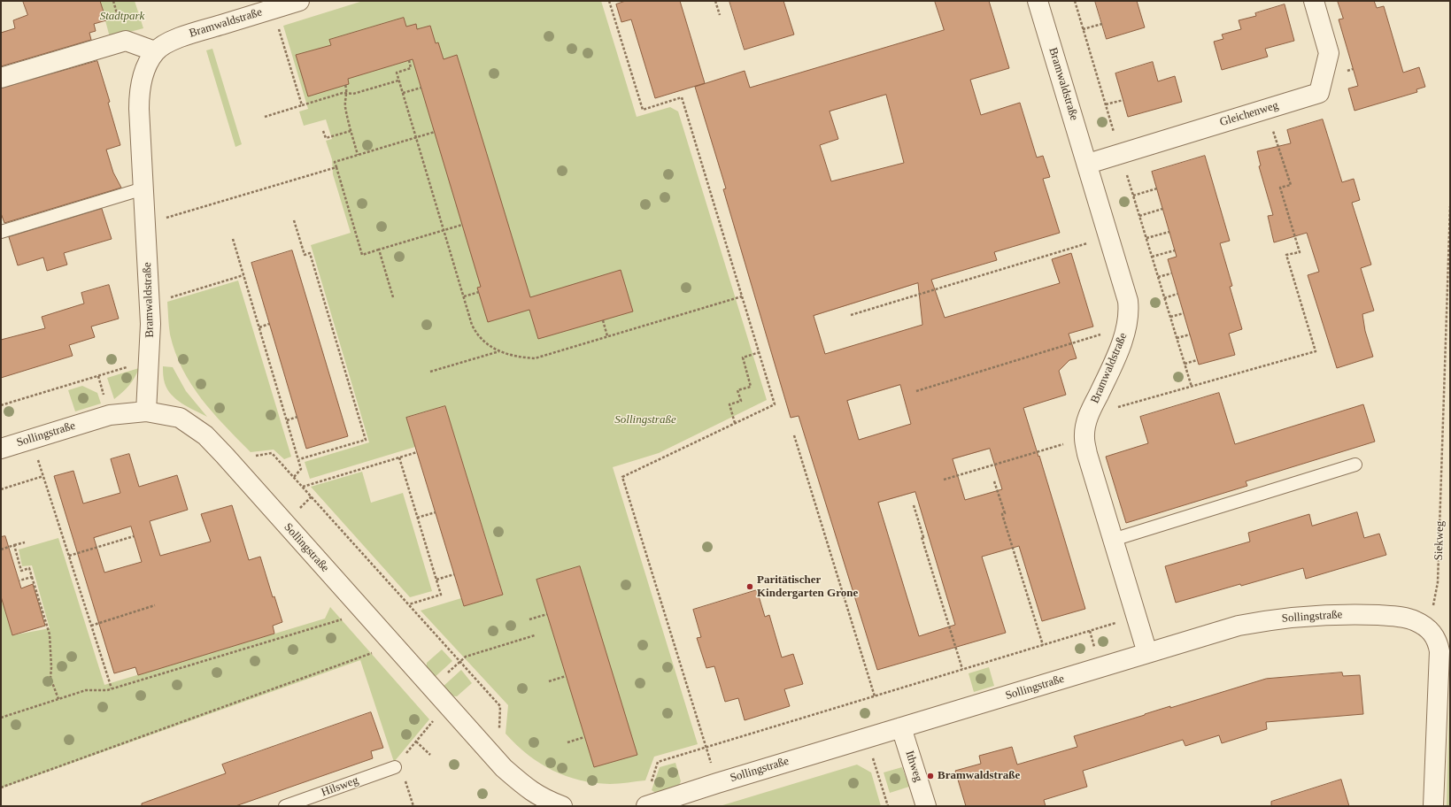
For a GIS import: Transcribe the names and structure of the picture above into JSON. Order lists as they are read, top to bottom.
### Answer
{
  "streets": {
    "street": [
      "Bramwaldstraße",
      "Gleichenweg",
      "Sollingstraße",
      "Ithweg"
    ],
    "lane": ["Hilsweg"],
    "path": ["Siekweg"]
  },
  "crossings": [
    ["Bramwaldstraße", "Gleichenweg"],
    ["Bramwaldstraße", "Sollingstraße"],
    ["Sollingstraße", "Siekweg"],
    ["Sollingstraße", "Ithweg"]
  ],
  "parks": ["Stadtpark", "Sollingstraße"],
  "places": ["Paritätischer Kindergarten Grone", "Bramwaldstraße"]
}
